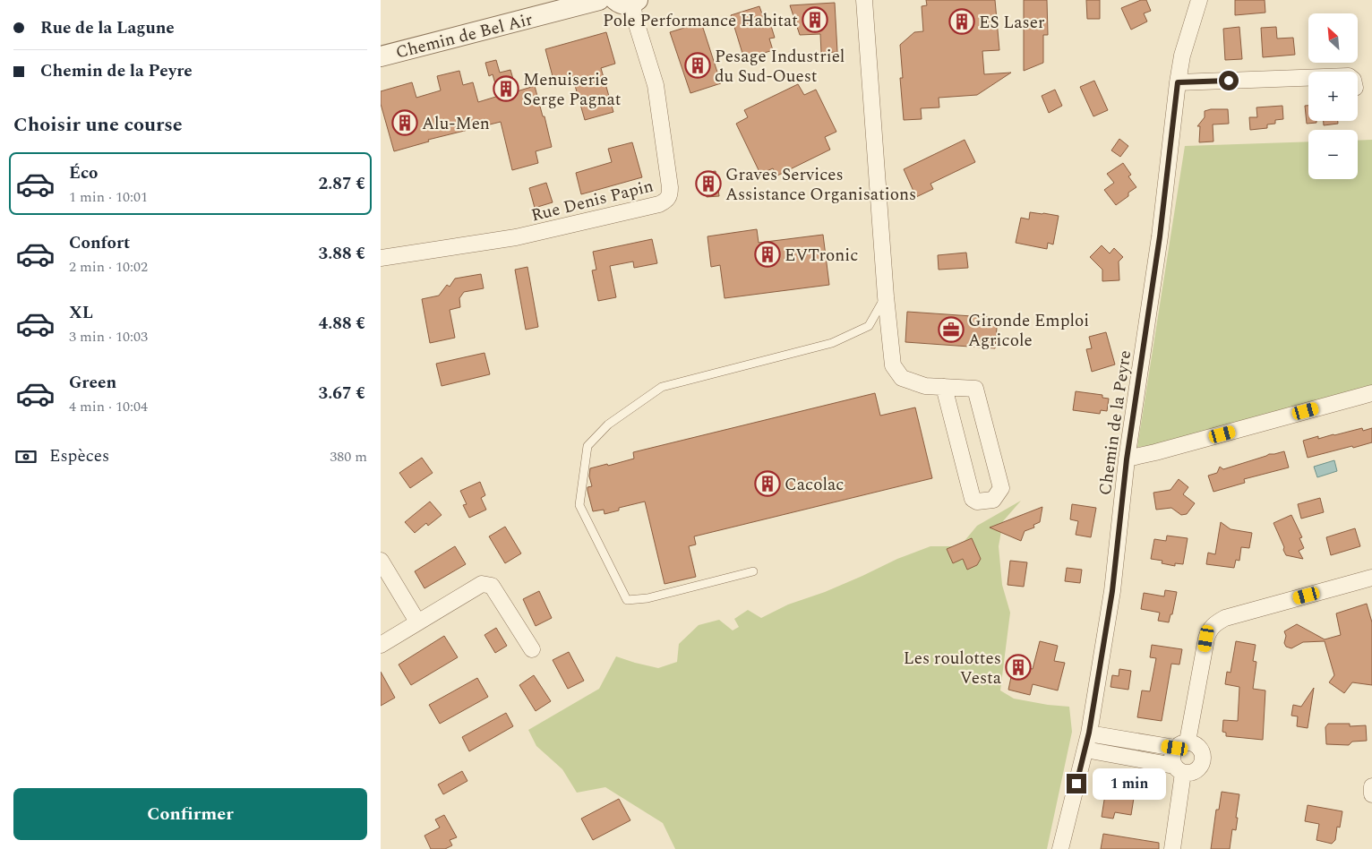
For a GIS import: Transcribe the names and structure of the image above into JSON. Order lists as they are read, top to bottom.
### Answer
{
  "streets": {
    "street": ["Chemin de Bel Air", "Rue Denis Papin", "Chemin de la Peyre"]
  },
  "places": {
    "building": [
      "Pole Performance Habitat",
      "ES Laser",
      "Pesage Industriel du Sud-Ouest",
      "Menuiserie Serge Pagnat",
      "Alu-Men",
      "Graves Services Assistance Organisations",
      "EVTronic",
      "Cacolac",
      "Les roulottes Vesta"
    ],
    "office": ["Gironde Emploi Agricole"]
  },
  "north": "top left",
  "page": {
    "banner": ["Rue de la Lagune", "Chemin de la Peyre"],
    "map_buttons": ["+", "−"],
    "heading": "Choisir une course",
    "list": [
      {
        "name": "Éco",
        "note": "1 min · 10:01",
        "value": "2.87 €"
      },
      {
        "name": "Confort",
        "note": "2 min · 10:02",
        "value": "3.88 €"
      },
      {
        "name": "XL",
        "note": "3 min · 10:03",
        "value": "4.88 €"
      },
      {
        "name": "Green",
        "note": "4 min · 10:04",
        "value": "3.67 €"
      }
    ],
    "pay": ["Espèces", "380 m"],
    "bubble": "1 min",
    "buttons": "Confirmer"
  }
}
